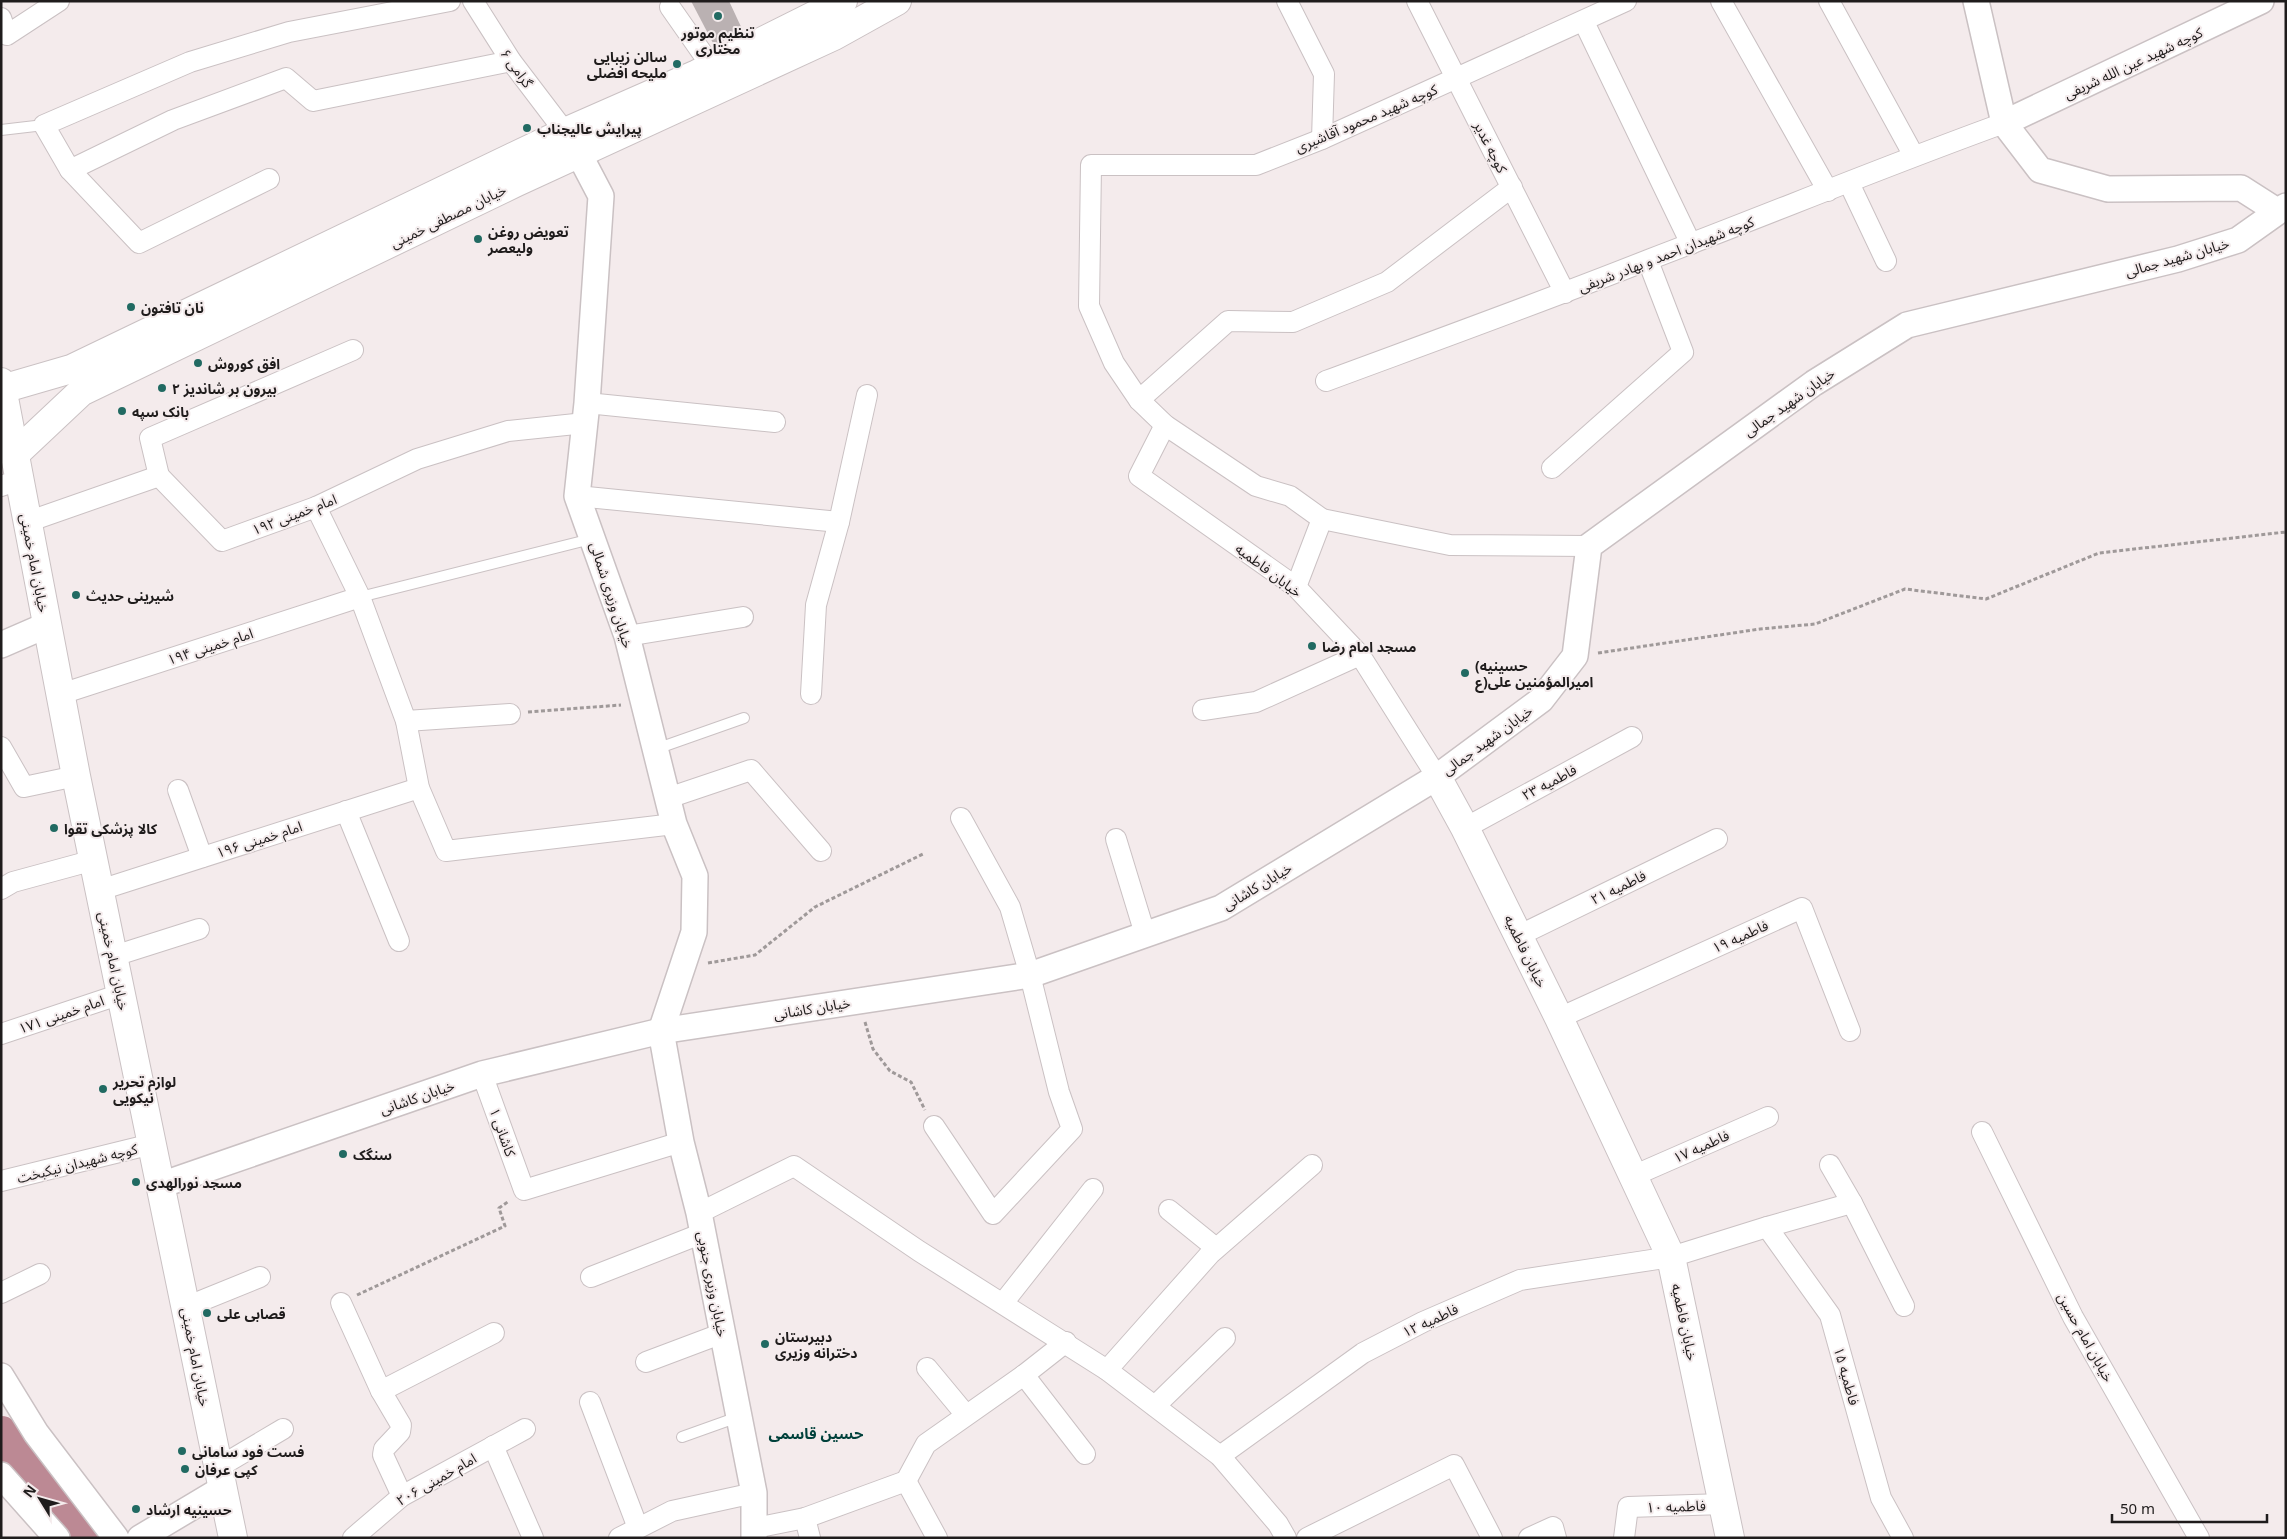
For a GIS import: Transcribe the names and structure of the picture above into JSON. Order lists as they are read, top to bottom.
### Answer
{
  "streets": {
    "main road": ["خیابان مصطفی خمینی", "خیابان امام خمینی", "خیابان فاطمیه"],
    "street": [
      "کوچه شهید عین الله شریفی",
      "گرامی ۶",
      "کوچه شهید محمود آقاشیری",
      "کوچه غدیر",
      "کوچه شهیدان احمد و بهادر شریفی",
      "خیابان شهید جمالی",
      "امام خمینی ۱۹۲",
      "خیابان وزیری شمالی",
      "امام خمینی ۱۹۴",
      "فاطمیه ۲۳",
      "امام خمینی ۱۹۶",
      "خیابان کاشانی",
      "فاطمیه ۲۱",
      "فاطمیه ۱۹",
      "امام خمینی ۱۷۱",
      "کاشانی ۱",
      "فاطمیه ۱۷",
      "کوچه شهیدان نیکبخت",
      "خیابان وزیری جنوبی",
      "فاطمیه ۱۲",
      "خیابان امام حسین",
      "فاطمیه ۱۵",
      "امام خمینی ۲۰۶",
      "فاطمیه ۱۰"
    ]
  },
  "crossings": [
    ["کوچه شهید عین الله شریفی", "کوچه شهیدان احمد و بهادر شریفی"],
    ["گرامی ۶", "خیابان مصطفی خمینی"],
    ["گرامی ۶", "خیابان وزیری شمالی"],
    ["کوچه شهید محمود آقاشیری", "کوچه غدیر"],
    ["کوچه غدیر", "کوچه شهیدان احمد و بهادر شریفی"],
    ["خیابان مصطفی خمینی", "خیابان امام خمینی"],
    ["خیابان مصطفی خمینی", "خیابان وزیری شمالی"],
    ["خیابان شهید جمالی", "خیابان فاطمیه"],
    ["خیابان شهید جمالی", "خیابان کاشانی"],
    ["امام خمینی ۱۹۲", "خیابان وزیری شمالی"],
    ["خیابان امام خمینی", "امام خمینی ۱۹۴"],
    ["خیابان امام خمینی", "امام خمینی ۱۹۶"],
    ["خیابان امام خمینی", "خیابان کاشانی"],
    ["خیابان امام خمینی", "امام خمینی ۱۷۱"],
    ["خیابان امام خمینی", "کوچه شهیدان نیکبخت"],
    ["خیابان فاطمیه", "فاطمیه ۲۳"],
    ["خیابان فاطمیه", "خیابان کاشانی"],
    ["خیابان فاطمیه", "فاطمیه ۲۱"],
    ["خیابان فاطمیه", "فاطمیه ۱۹"],
    ["خیابان فاطمیه", "فاطمیه ۱۷"],
    ["خیابان فاطمیه", "فاطمیه ۱۲"],
    ["خیابان فاطمیه", "فاطمیه ۱۰"],
    ["خیابان وزیری شمالی", "خیابان کاشانی"],
    ["خیابان وزیری شمالی", "خیابان وزیری جنوبی"],
    ["خیابان کاشانی", "کاشانی ۱"],
    ["خیابان کاشانی", "خیابان وزیری جنوبی"]
  ],
  "districts": ["حسین قاسمی"],
  "places": [
    "تنظیم موتور مختاری",
    "سالن زیبایی ملیحه افضلی",
    "پیرایش عالیجناب",
    "تعویض روغن ولیعصر",
    "نان تافتون",
    "افق کوروش",
    "بیرون بر شاندیز ۲",
    "بانک سپه",
    "شیرینی حدیث",
    "مسجد امام رضا",
    "(حسینیه امیرالمؤمنین علی(ع",
    "کالا پزشکی تقوا",
    "لوازم تحریر نیکویی",
    "سنگک",
    "مسجد نورالهدی",
    "قصابی علی",
    "دبیرستان دخترانه وزیری",
    "فست فود سامانی",
    "کپی عرفان",
    "حسینیه ارشاد"
  ],
  "scale_bar": "50 m",
  "north": "top left"
}
